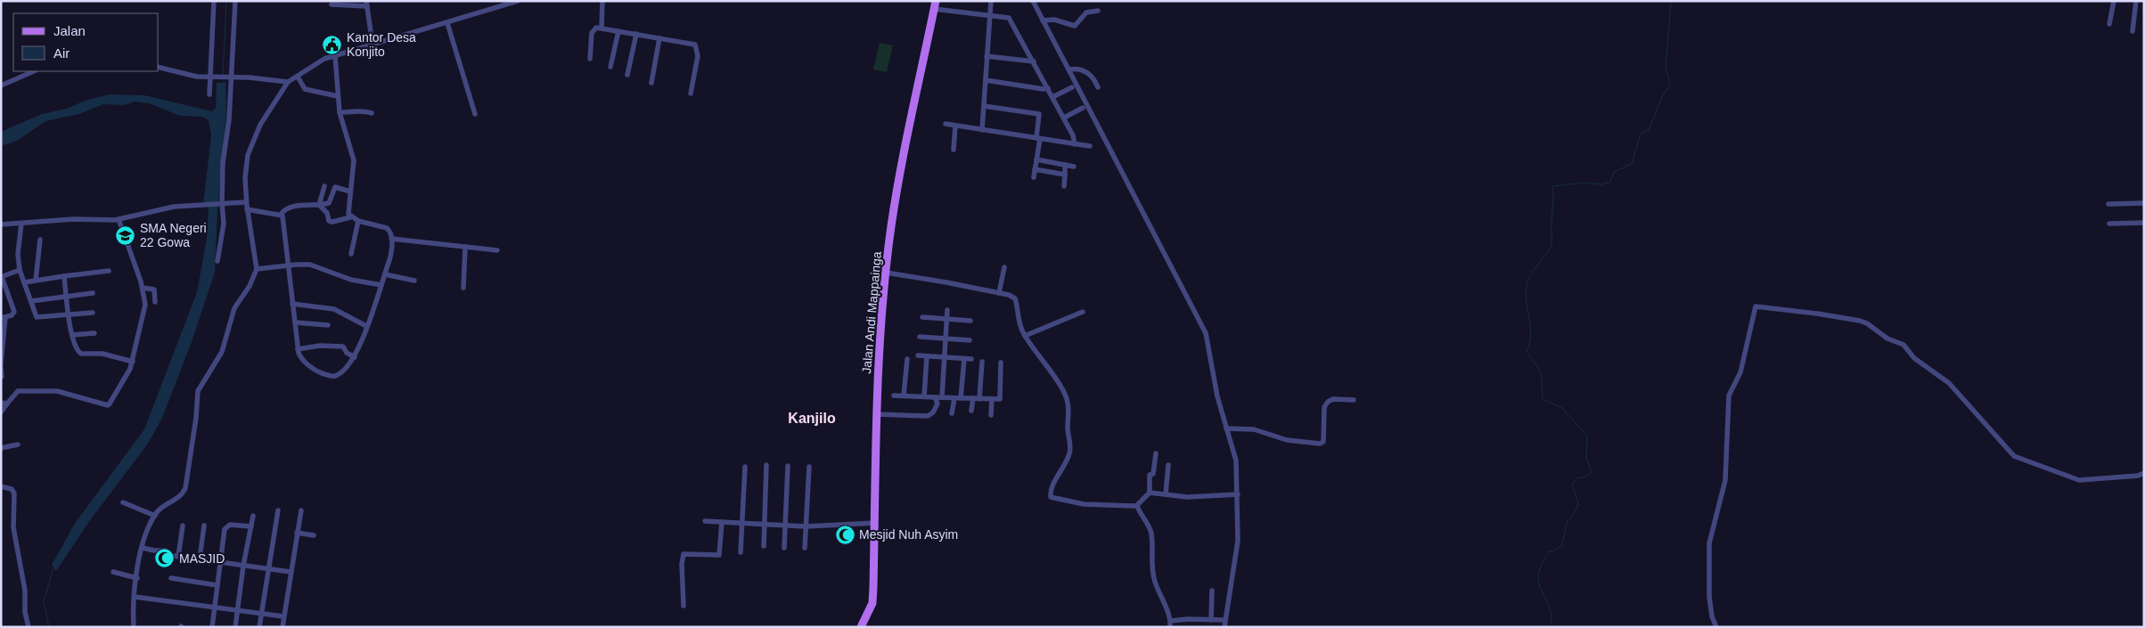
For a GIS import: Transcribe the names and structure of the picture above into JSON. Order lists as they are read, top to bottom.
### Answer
{
  "streets": {
    "main road": ["Jalan Andi Mappainga"]
  },
  "districts": ["Kanjilo"],
  "places": {
    "public building": ["Kantor Desa Konjito"],
    "school or university": ["SMA Negeri 22 Gowa"],
    "mosque": ["Mesjid Nuh Asyim", "MASJID"]
  },
  "legend": ["Jalan", "Air"]
}
